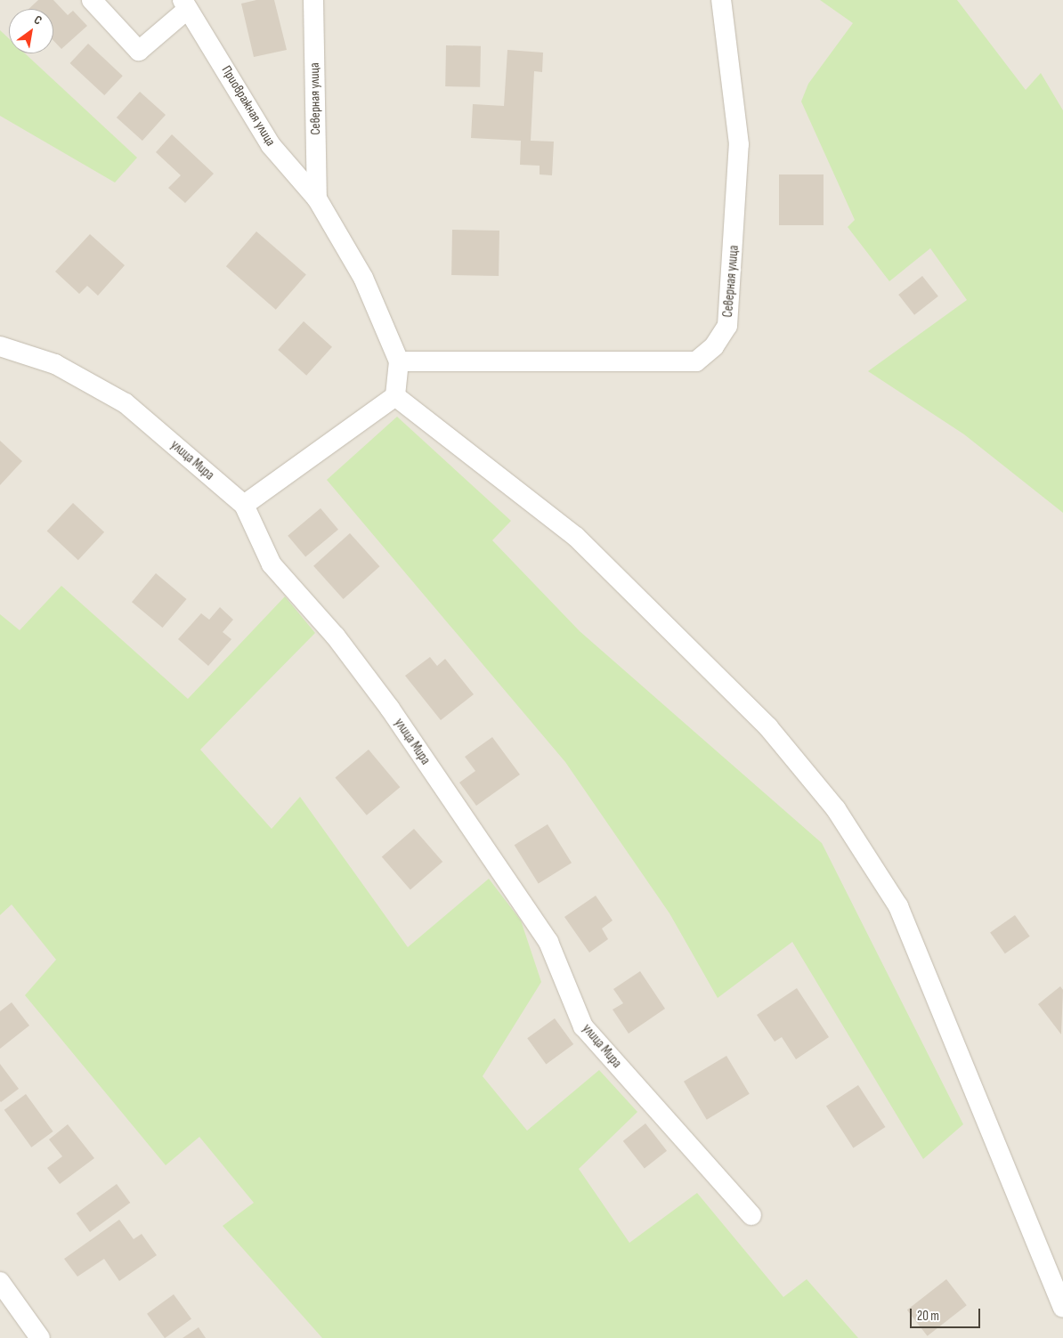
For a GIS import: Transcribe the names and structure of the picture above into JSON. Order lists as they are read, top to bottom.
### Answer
{
  "streets": {
    "street": ["Северная улица", "Приовражная улица", "улица Мира"]
  },
  "crossings": [
    ["Северная улица", "Приовражная улица"]
  ],
  "scale_bar": "20 m",
  "north": "top right"
}
